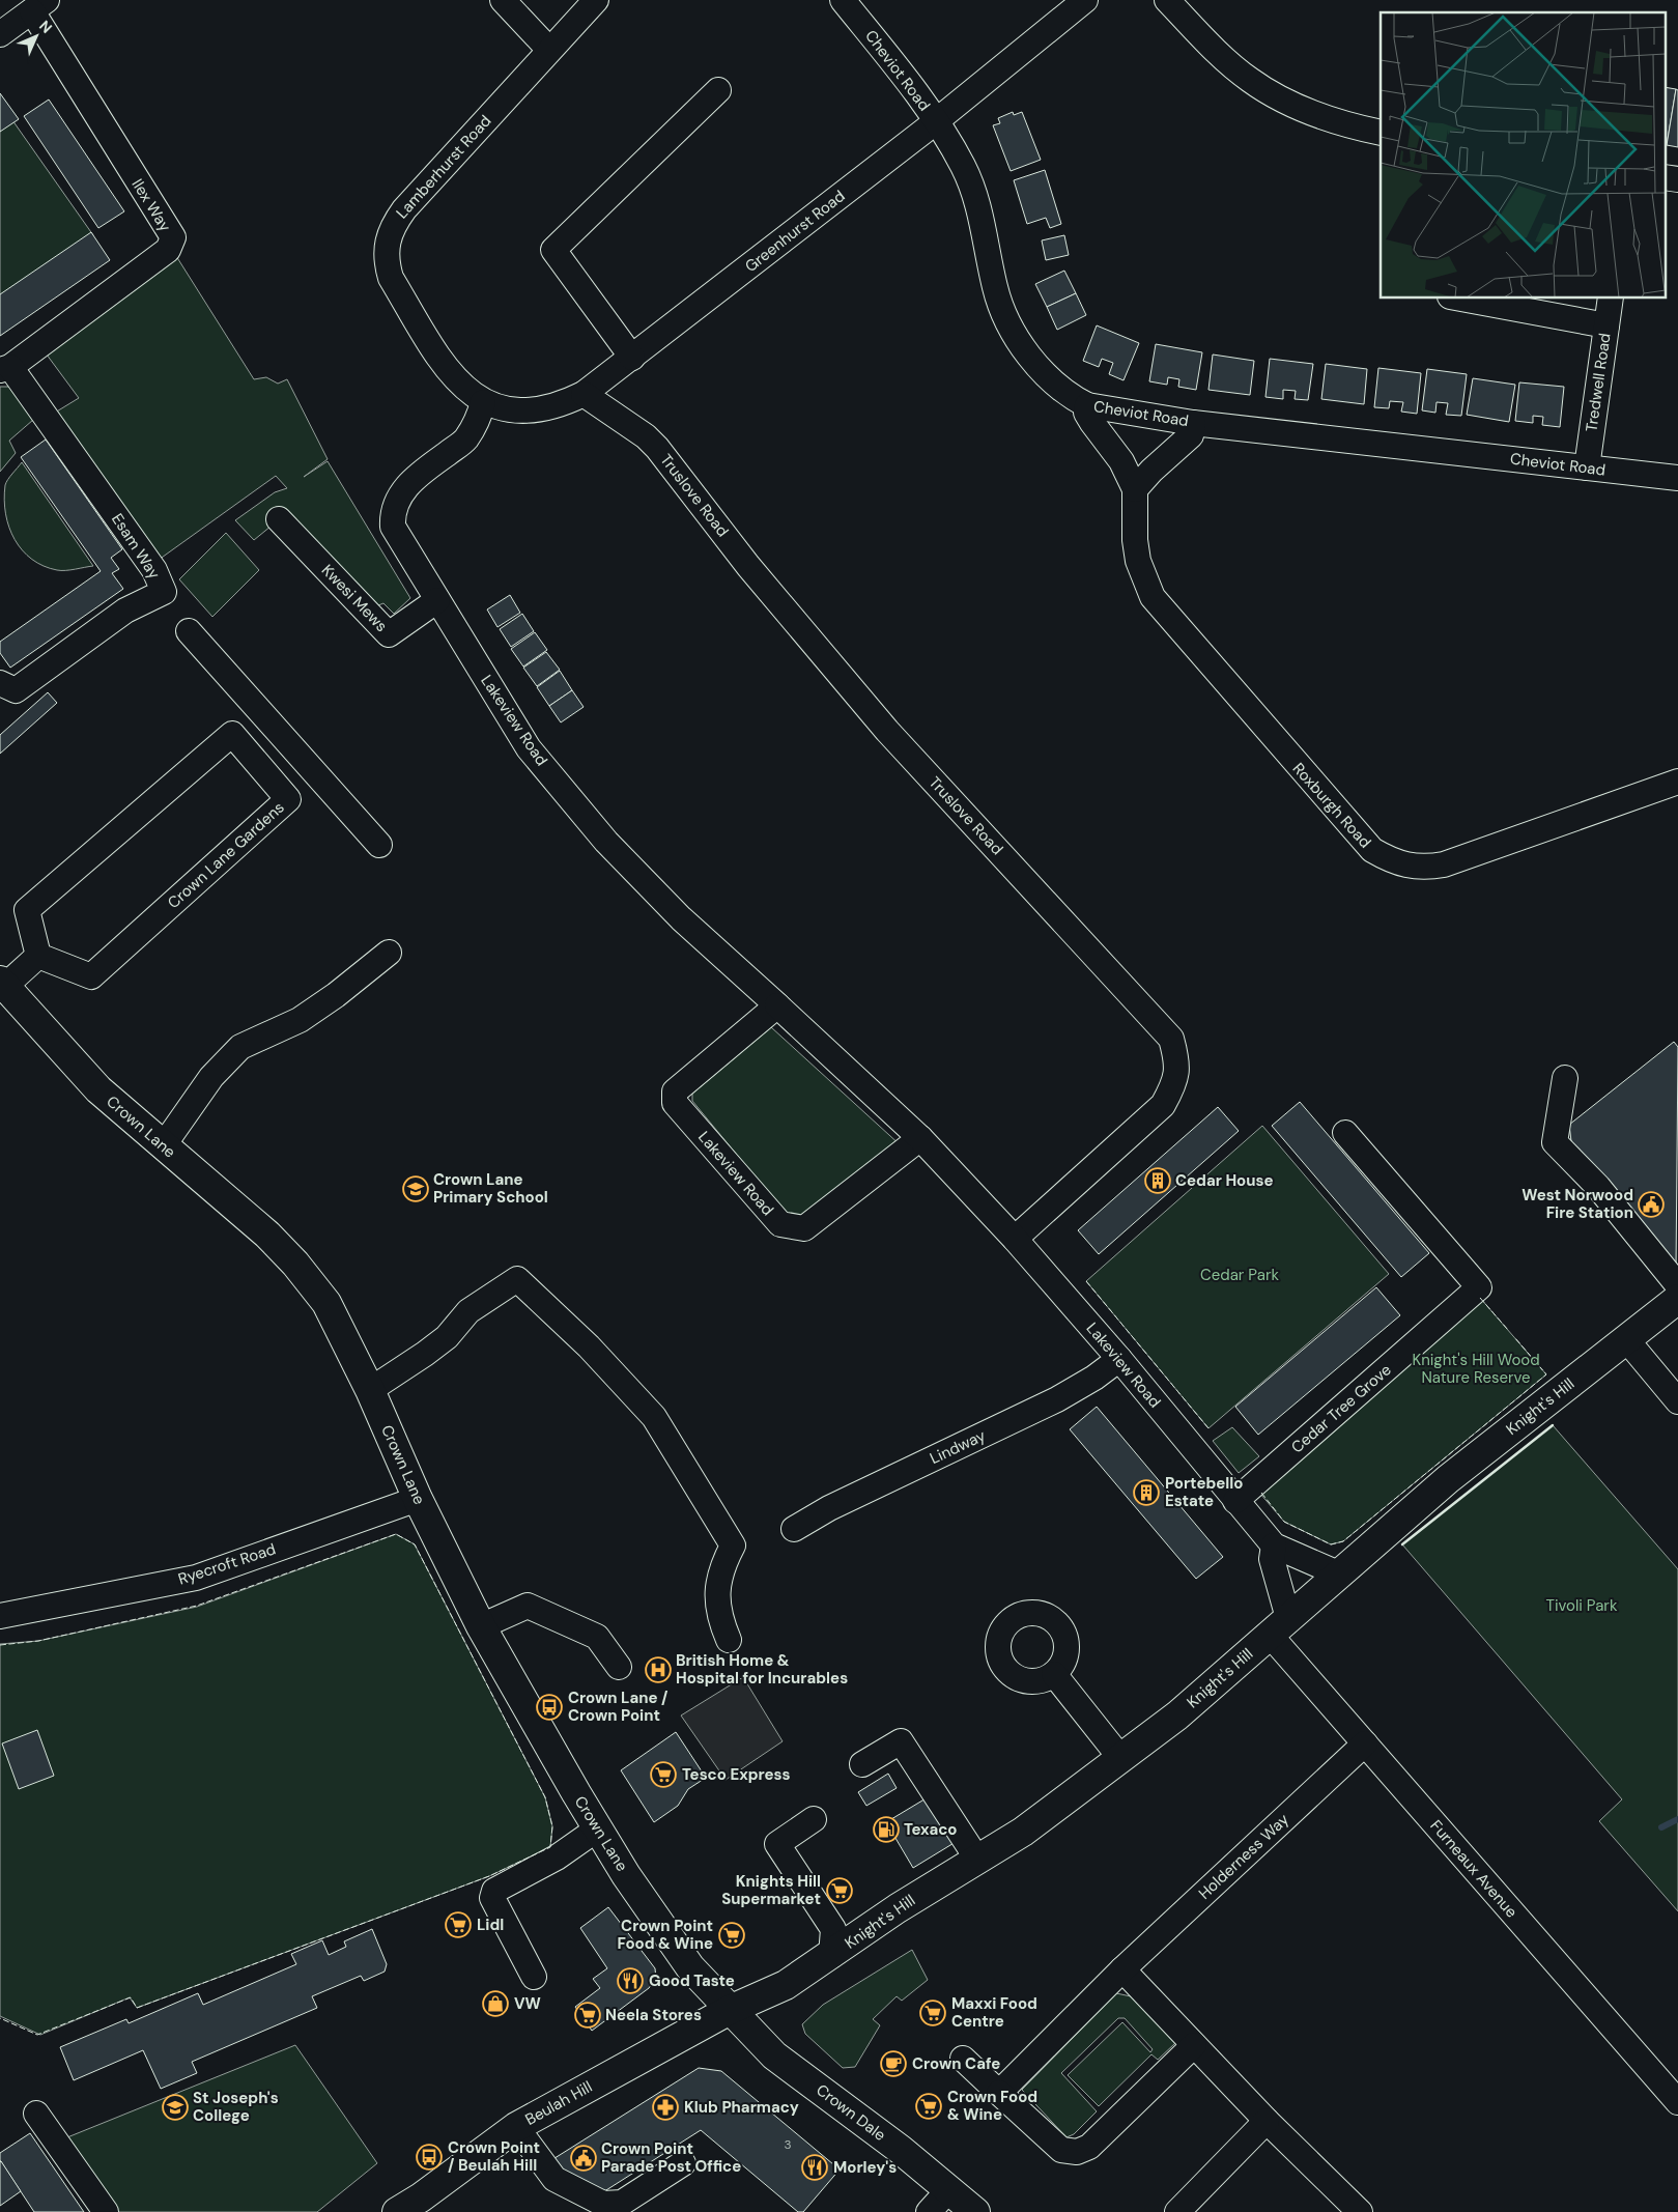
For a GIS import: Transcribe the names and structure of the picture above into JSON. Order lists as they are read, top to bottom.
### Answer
{
  "streets": {
    "main road": [
      "Crown Lane",
      "Knight's Hill",
      "Beulah Hill",
      "Crown Dale"
    ],
    "street": [
      "Cheviot Road",
      "Lamberhurst Road",
      "Ilex Way",
      "Greenhurst Road",
      "Tredwell Road",
      "Truslove Road",
      "Esam Way",
      "Kwesi Mews",
      "Lakeview Road",
      "Roxburgh Road",
      "Crown Lane Gardens",
      "Cedar Tree Grove",
      "Lindway",
      "Ryecroft Road",
      "Holderness Way",
      "Furneaux Avenue"
    ]
  },
  "crossings": [
    ["Cheviot Road", "Greenhurst Road"],
    ["Cheviot Road", "Tredwell Road"],
    ["Cheviot Road", "Roxburgh Road"],
    ["Lamberhurst Road", "Greenhurst Road"],
    ["Lamberhurst Road", "Lakeview Road"],
    ["Ilex Way", "Esam Way"],
    ["Greenhurst Road", "Truslove Road"],
    ["Greenhurst Road", "Lakeview Road"],
    ["Truslove Road", "Lakeview Road"],
    ["Kwesi Mews", "Lakeview Road"],
    ["Lakeview Road", "Knight's Hill"],
    ["Lakeview Road", "Cedar Tree Grove"],
    ["Lakeview Road", "Lindway"],
    ["Crown Lane", "Knight's Hill"],
    ["Crown Lane", "Ryecroft Road"],
    ["Crown Lane", "Beulah Hill"],
    ["Crown Lane", "Crown Dale"],
    ["Knight's Hill", "Furneaux Avenue"],
    ["Knight's Hill", "Beulah Hill"],
    ["Knight's Hill", "Crown Dale"],
    ["Holderness Way", "Furneaux Avenue"],
    ["Beulah Hill", "Crown Dale"]
  ],
  "parks": ["Cedar Park", "Knight's Hill Wood Nature Reserve", "Tivoli Park"],
  "places": {
    "building": ["Cedar House", "Portebello Estate"],
    "school or university": ["Crown Lane Primary School", "St Joseph's College"],
    "public building": ["West Norwood Fire Station", "Crown Point Parade Post Office"],
    "hospital": ["British Home & Hospital for Incurables"],
    "bus stop": ["Crown Lane / Crown Point", "Crown Point / Beulah Hill"],
    "supermarket": [
      "Tesco Express",
      "Knights Hill Supermarket",
      "Lidl",
      "Crown Point Food & Wine",
      "Maxxi Food Centre",
      "Neela Stores",
      "Crown Food & Wine"
    ],
    "fuel station": ["Texaco"],
    "restaurant": ["Good Taste", "Morley's"],
    "shop": ["VW"],
    "cafe": ["Crown Cafe"],
    "pharmacy": ["Klub Pharmacy"]
  },
  "house_numbers": ["3"],
  "north": "top right"
}
